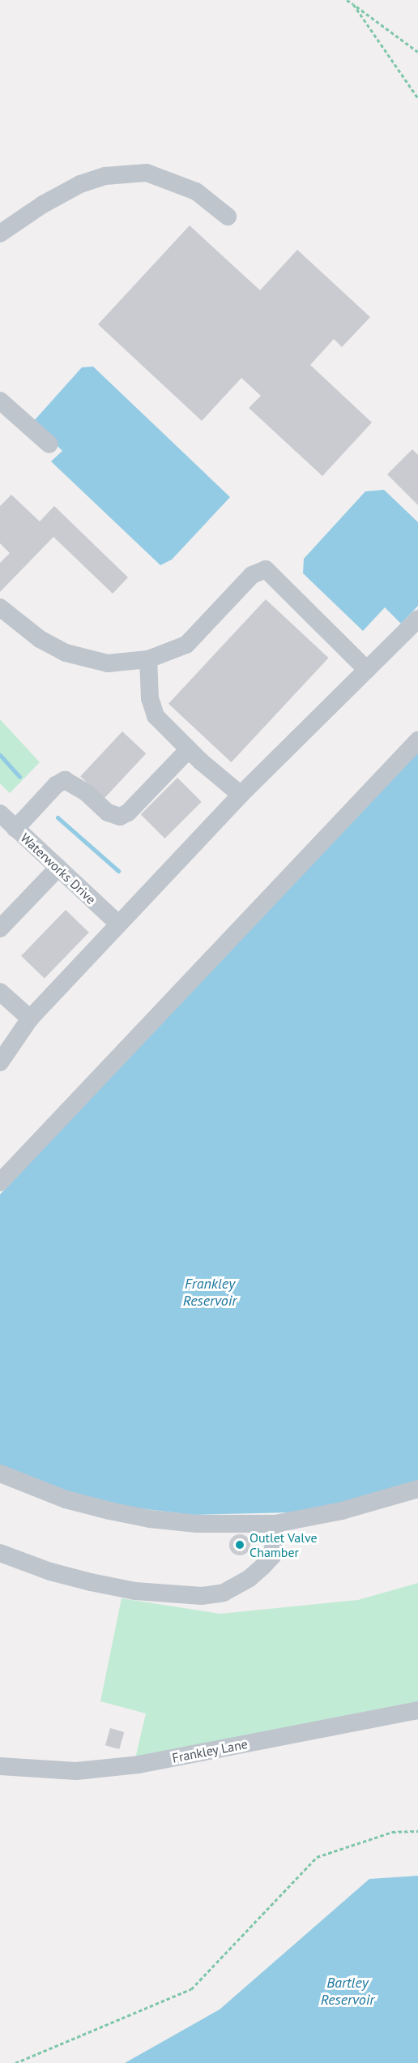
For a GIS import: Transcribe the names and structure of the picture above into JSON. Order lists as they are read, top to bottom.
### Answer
{
  "streets": {
    "street": ["Waterworks Drive", "Frankley Lane"]
  },
  "water": ["Frankley Reservoir", "Bartley Reservoir"],
  "places": ["Outlet Valve Chamber"]
}
